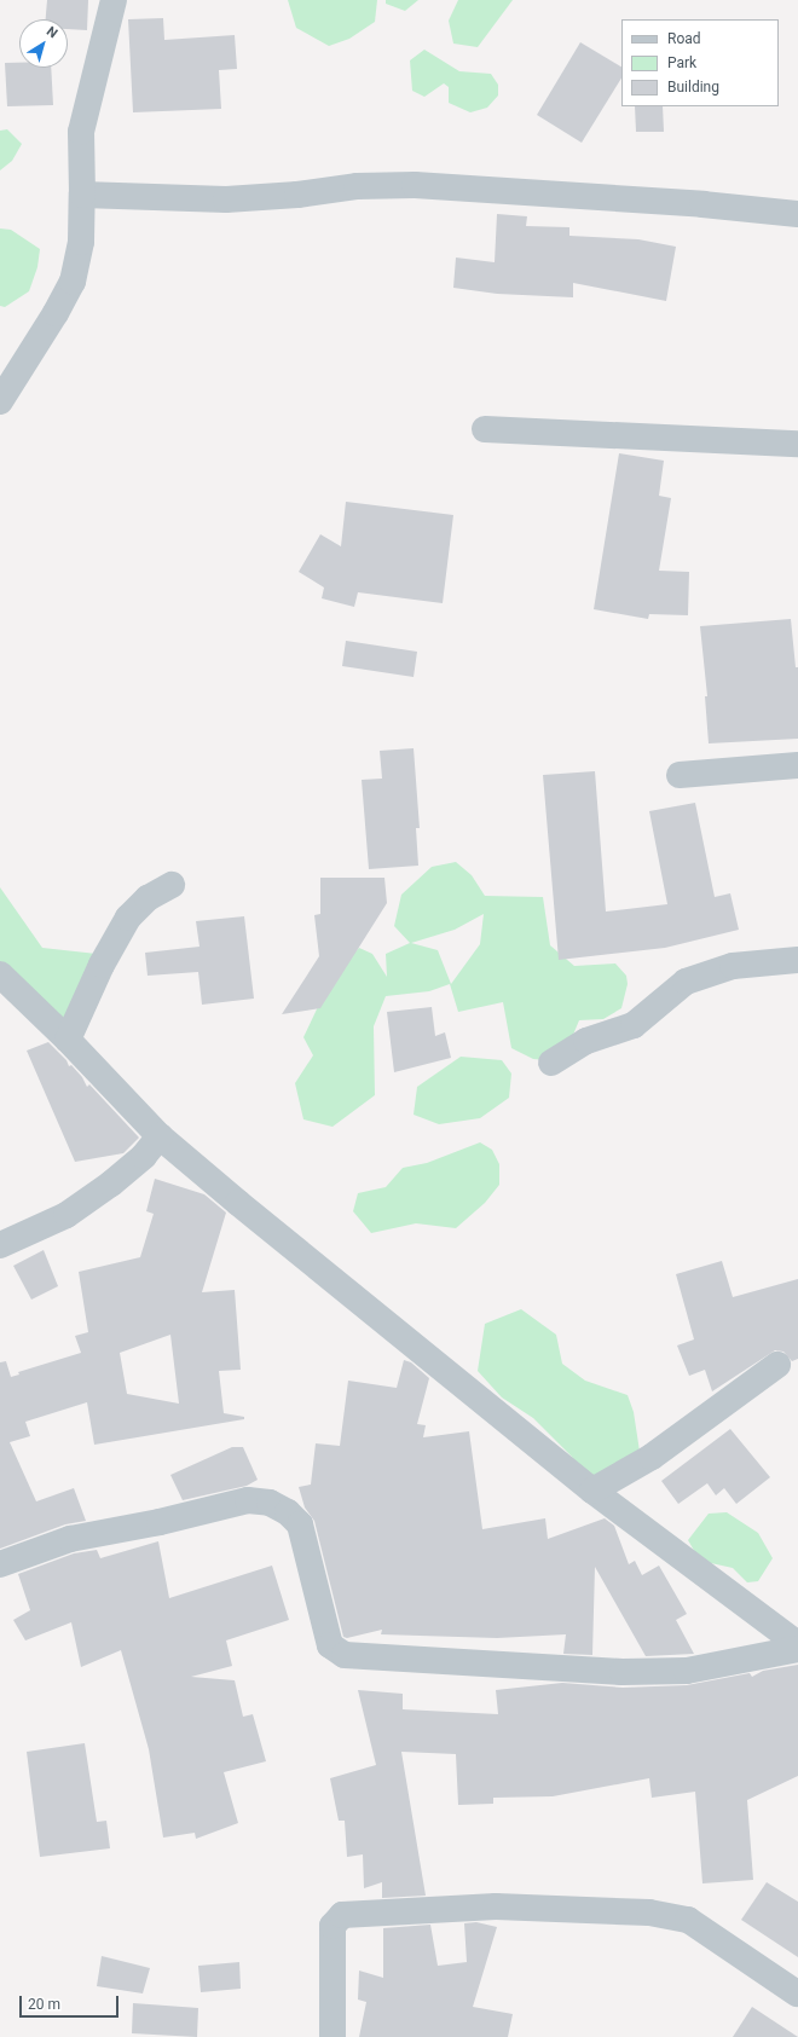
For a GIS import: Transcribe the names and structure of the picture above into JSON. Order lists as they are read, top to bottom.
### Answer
{
  "legend": ["Road", "Park", "Building"],
  "scale_bar": "20 m",
  "north": "top right"
}
